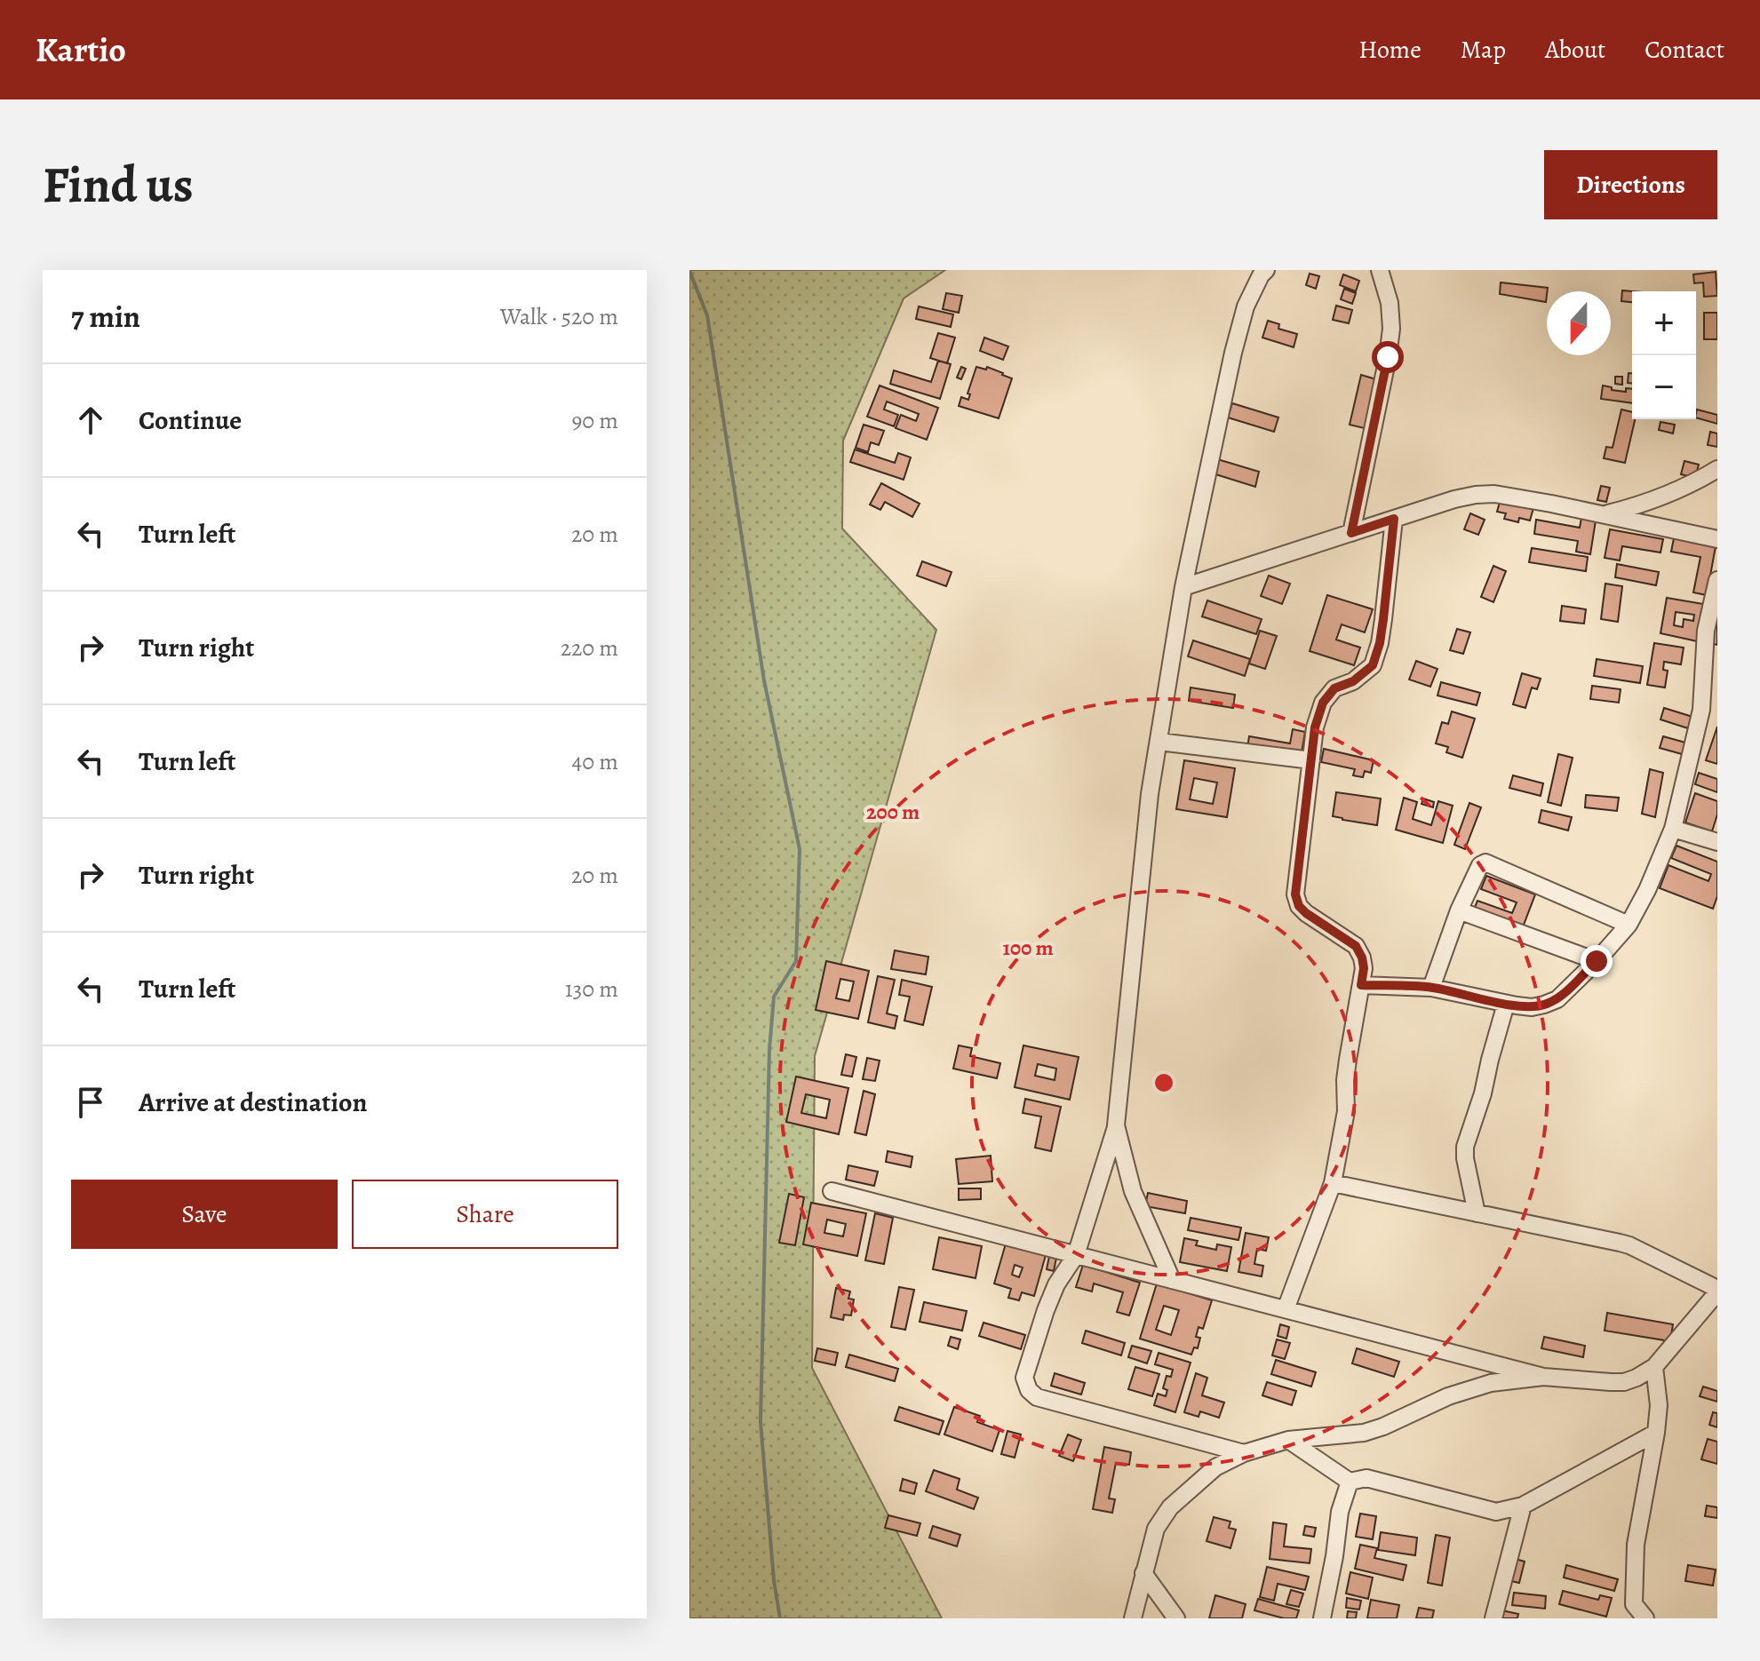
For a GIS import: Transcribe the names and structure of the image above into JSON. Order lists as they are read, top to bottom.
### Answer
{
  "north": "bottom",
  "page": {
    "header": "Kartio",
    "nav": [
      "Home",
      "Map",
      "About",
      "Contact"
    ],
    "buttons": [
      "Directions",
      ["Save", "Share"]
    ],
    "title": "Find us",
    "heading": ["7 min", "Walk · 520 m"],
    "map_buttons": ["+", "−"],
    "list": [
      ["Continue", "90 m"],
      ["Turn left", "20 m"],
      ["Turn right", "220 m"],
      ["Turn left", "40 m"],
      ["Turn right", "20 m"],
      ["Turn left", "130 m"],
      "Arrive at destination"
    ]
  },
  "rings": ["200 m", "100 m"]
}
